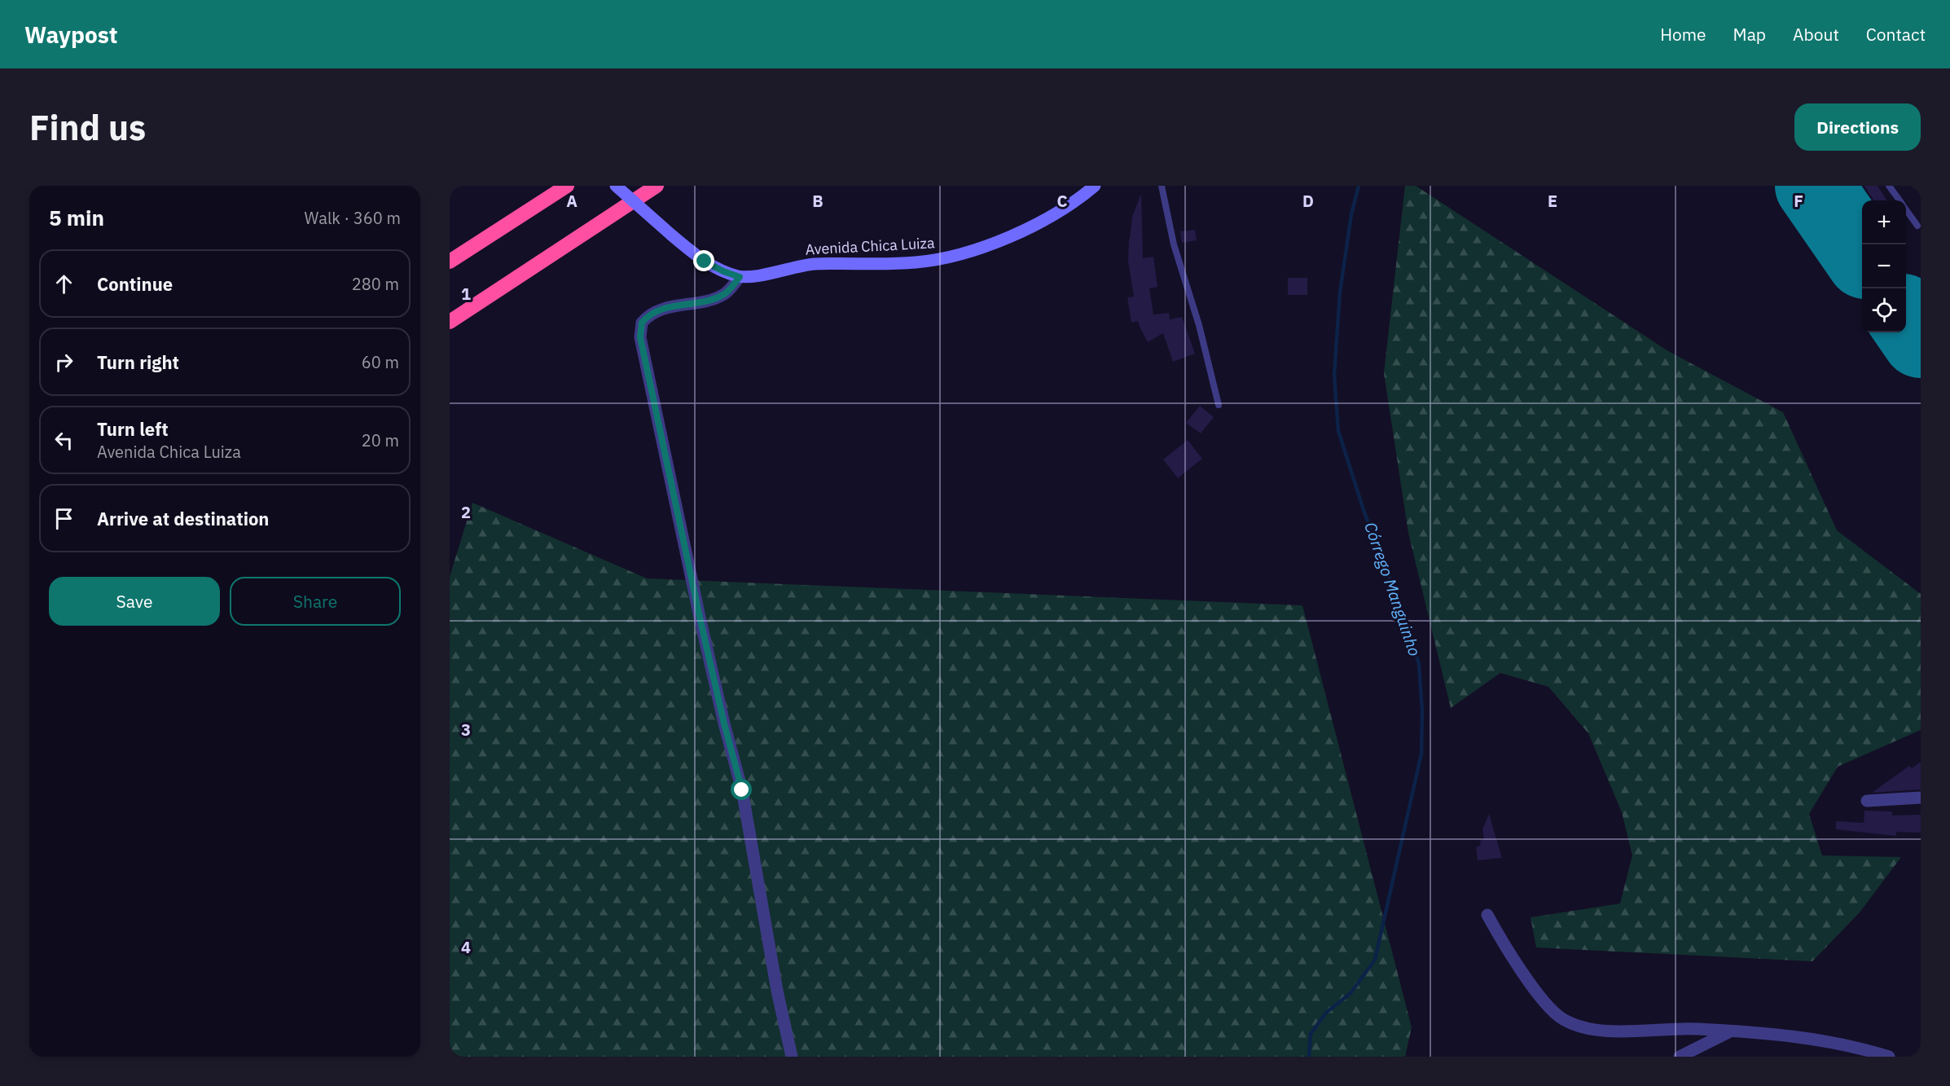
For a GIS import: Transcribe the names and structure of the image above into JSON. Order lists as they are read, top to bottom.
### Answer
{
  "streets": {
    "main road": ["Avenida Chica Luiza"]
  },
  "water": ["Córrego Manguinho"],
  "page": {
    "header": "Waypost",
    "nav": [
      "Home",
      "Map",
      "About",
      "Contact"
    ],
    "buttons": [
      "Directions",
      ["Save", "Share"]
    ],
    "title": "Find us",
    "heading": ["5 min", "Walk · 360 m"],
    "map_buttons": ["+", "−"],
    "list": [
      ["Continue", "280 m"],
      ["Turn right", "60 m"],
      ["Turn left", "Avenida Chica Luiza", "20 m"],
      "Arrive at destination"
    ]
  },
  "grid": {
    "columns": [
      "A",
      "B",
      "C",
      "D",
      "E",
      "F"
    ],
    "rows": [
      "1",
      "2",
      "3",
      "4"
    ]
  }
}
